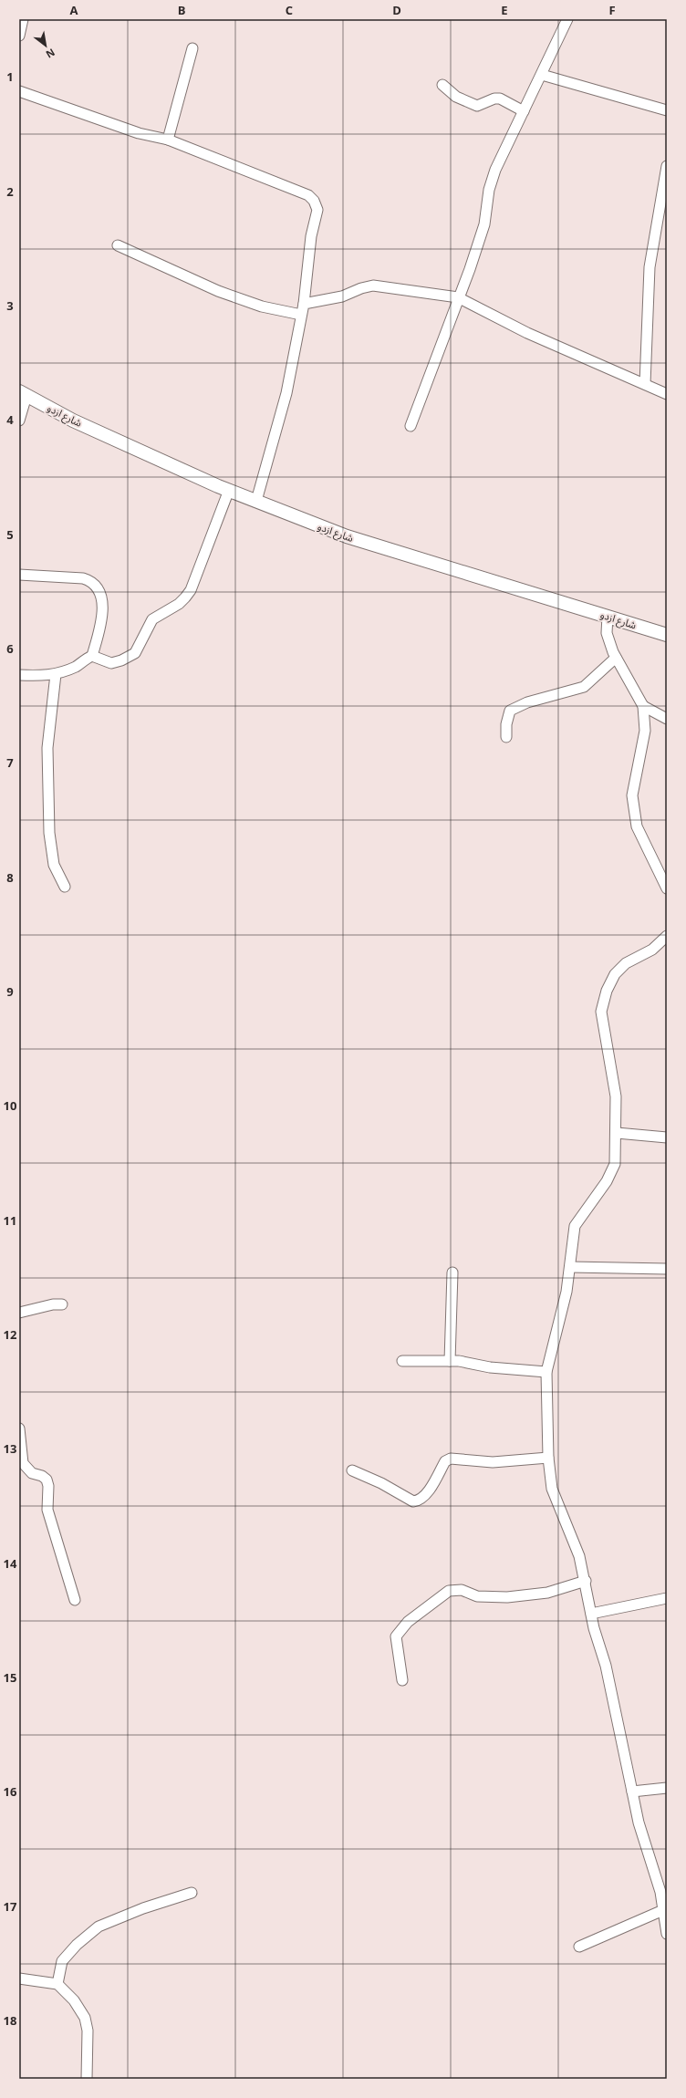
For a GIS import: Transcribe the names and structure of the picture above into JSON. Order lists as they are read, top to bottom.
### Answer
{
  "streets": {
    "street": ["شارع ازدو"]
  },
  "north": "bottom right",
  "grid": {
    "columns": [
      "A",
      "B",
      "C",
      "D",
      "E",
      "F"
    ],
    "rows": [
      "1",
      "2",
      "3",
      "4",
      "5",
      "6",
      "7",
      "8",
      "9",
      "10",
      "11",
      "12",
      "13",
      "14",
      "15",
      "16",
      "17",
      "18"
    ]
  }
}
